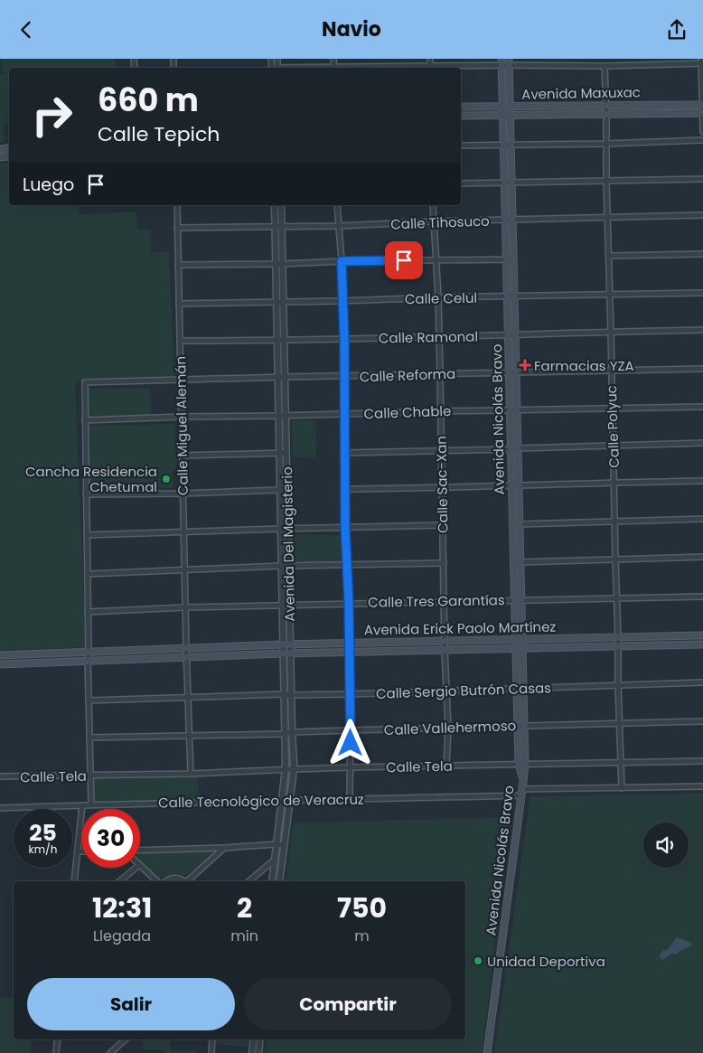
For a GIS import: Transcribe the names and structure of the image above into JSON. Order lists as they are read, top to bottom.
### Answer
{
  "streets": {
    "main road": ["Avenida Maxuxac", "Avenida Nicolás Bravo", "Avenida Erick Paolo Martínez"],
    "street": [
      "Calle Tihosuco",
      "Calle Celul",
      "Calle Ramonal",
      "Calle Reforma",
      "Calle Chable",
      "Calle Miguel Alemán",
      "Calle Polyuc",
      "Calle Sac-Xan",
      "Avenida Del Magisterio",
      "Calle Tres Garantías",
      "Calle Sergio Butrón Casas",
      "Calle Vallehermoso",
      "Calle Tela",
      "Calle Tecnológico de Veracruz"
    ]
  },
  "crossings": [
    ["Avenida Maxuxac", "Avenida Nicolás Bravo"],
    ["Avenida Maxuxac", "Calle Polyuc"],
    ["Calle Tihosuco", "Avenida Nicolás Bravo"],
    ["Calle Tihosuco", "Calle Miguel Alemán"],
    ["Calle Tihosuco", "Calle Polyuc"],
    ["Calle Tihosuco", "Calle Sac-Xan"],
    ["Calle Tihosuco", "Avenida Del Magisterio"],
    ["Calle Celul", "Avenida Nicolás Bravo"],
    ["Calle Celul", "Calle Miguel Alemán"],
    ["Calle Celul", "Calle Polyuc"],
    ["Calle Celul", "Calle Sac-Xan"],
    ["Calle Celul", "Avenida Del Magisterio"],
    ["Calle Ramonal", "Avenida Nicolás Bravo"],
    ["Calle Ramonal", "Calle Miguel Alemán"],
    ["Calle Ramonal", "Calle Polyuc"],
    ["Calle Ramonal", "Calle Sac-Xan"],
    ["Calle Ramonal", "Avenida Del Magisterio"],
    ["Calle Reforma", "Calle Chable"],
    ["Calle Reforma", "Avenida Nicolás Bravo"],
    ["Calle Reforma", "Calle Miguel Alemán"],
    ["Calle Reforma", "Calle Polyuc"],
    ["Calle Reforma", "Calle Sac-Xan"],
    ["Calle Reforma", "Avenida Del Magisterio"],
    ["Calle Chable", "Avenida Nicolás Bravo"],
    ["Calle Chable", "Calle Miguel Alemán"],
    ["Calle Chable", "Calle Polyuc"],
    ["Calle Chable", "Calle Sac-Xan"],
    ["Calle Chable", "Avenida Del Magisterio"],
    ["Avenida Nicolás Bravo", "Calle Tres Garantías"],
    ["Avenida Nicolás Bravo", "Avenida Erick Paolo Martínez"],
    ["Avenida Nicolás Bravo", "Calle Sergio Butrón Casas"],
    ["Avenida Nicolás Bravo", "Calle Vallehermoso"],
    ["Avenida Nicolás Bravo", "Calle Tela"],
    ["Avenida Nicolás Bravo", "Calle Tecnológico de Veracruz"],
    ["Calle Miguel Alemán", "Calle Tres Garantías"],
    ["Calle Miguel Alemán", "Avenida Erick Paolo Martínez"],
    ["Calle Miguel Alemán", "Calle Sergio Butrón Casas"],
    ["Calle Miguel Alemán", "Calle Vallehermoso"],
    ["Calle Miguel Alemán", "Calle Tela"],
    ["Calle Polyuc", "Calle Tres Garantías"],
    ["Calle Polyuc", "Avenida Erick Paolo Martínez"],
    ["Calle Polyuc", "Calle Sergio Butrón Casas"],
    ["Calle Polyuc", "Calle Vallehermoso"],
    ["Calle Polyuc", "Calle Tela"],
    ["Calle Polyuc", "Calle Tecnológico de Veracruz"],
    ["Calle Sac-Xan", "Calle Tres Garantías"],
    ["Calle Sac-Xan", "Avenida Erick Paolo Martínez"],
    ["Calle Sac-Xan", "Calle Sergio Butrón Casas"],
    ["Calle Sac-Xan", "Calle Vallehermoso"],
    ["Calle Sac-Xan", "Calle Tela"],
    ["Avenida Del Magisterio", "Calle Tres Garantías"],
    ["Avenida Del Magisterio", "Avenida Erick Paolo Martínez"],
    ["Avenida Del Magisterio", "Calle Sergio Butrón Casas"],
    ["Avenida Del Magisterio", "Calle Vallehermoso"],
    ["Avenida Del Magisterio", "Calle Tela"],
    ["Avenida Del Magisterio", "Calle Tecnológico de Veracruz"]
  ],
  "places": {
    "health": ["Farmacias YZA"],
    "other": ["Cancha Residencia Chetumal", "Unidad Deportiva"]
  },
  "page": {
    "header": "Navio",
    "turn": ["660 m", "Calle Tepich"],
    "then": "Luego",
    "speed": "25 km/h",
    "limit": "30",
    "eta": [
      "12:31",
      "Llegada",
      "2",
      "min",
      "750",
      "m"
    ],
    "buttons": ["Salir", "Compartir"]
  }
}
